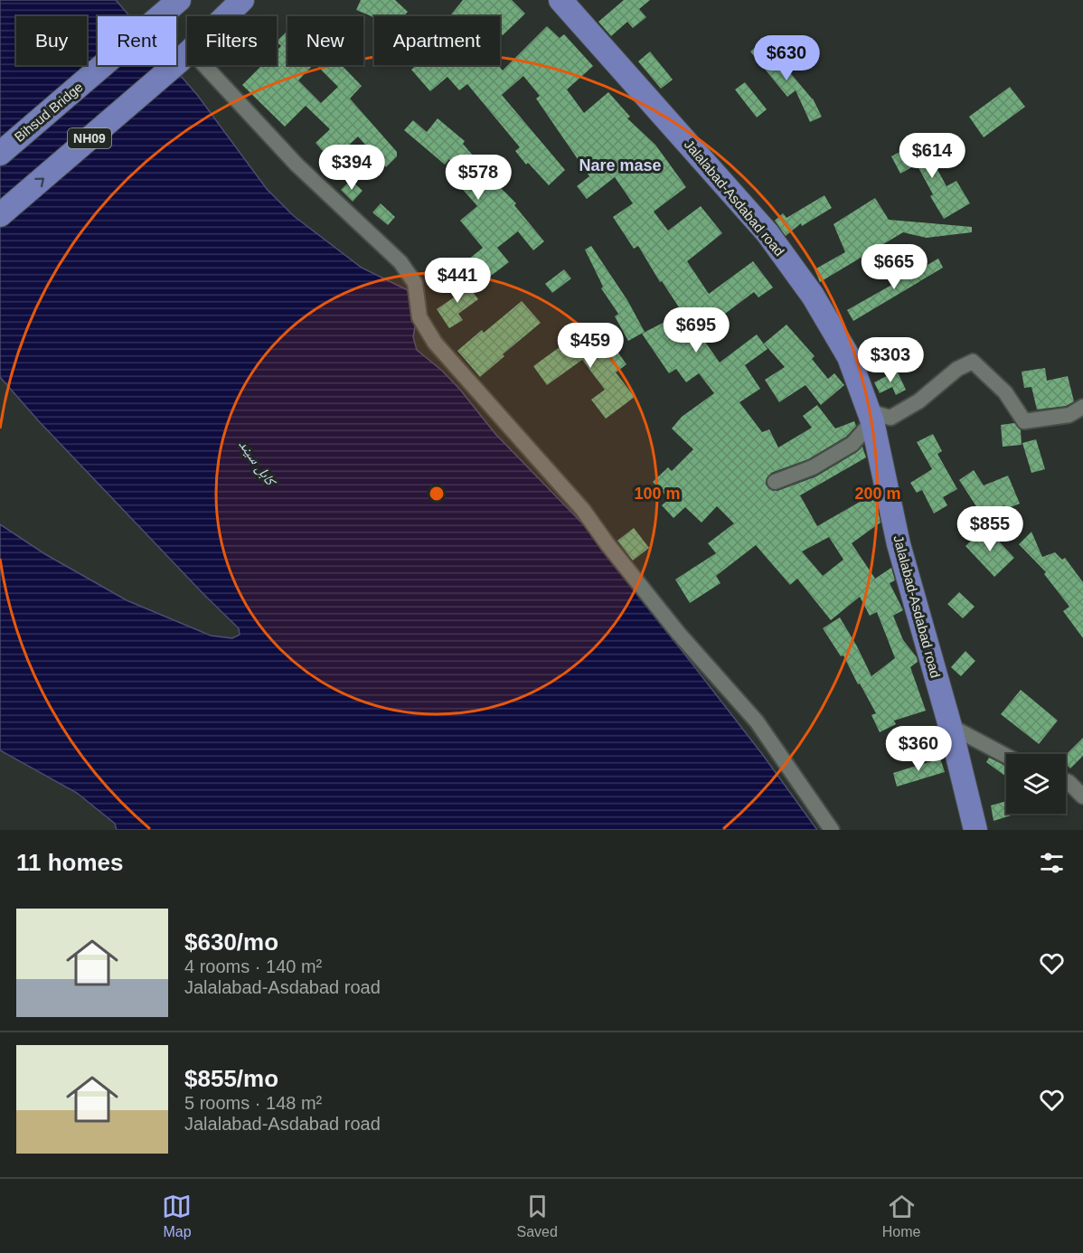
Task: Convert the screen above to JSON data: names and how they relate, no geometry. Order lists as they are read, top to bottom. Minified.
{"streets":{"main road":["Bihsud Bridge","NH09","Jalalabad-Asdabad road"]},"districts":["Nare mase"],"water":["کابل سيند"],"page":{"chip":["Buy","Rent","Filters","New","Apartment"],"price":["$630","$614","$394","$578","$665","$441","$695","$459","$303","$855","$360"],"heading":"11 homes","list":[{"name":"$630/mo","note":"4 rooms · 140 m² · Jalalabad-Asdabad road"},{"name":"$855/mo","note":"5 rooms · 148 m² · Jalalabad-Asdabad road"}],"tabs":["Map","Saved","Home"]},"rings":["100 m","200 m"]}
